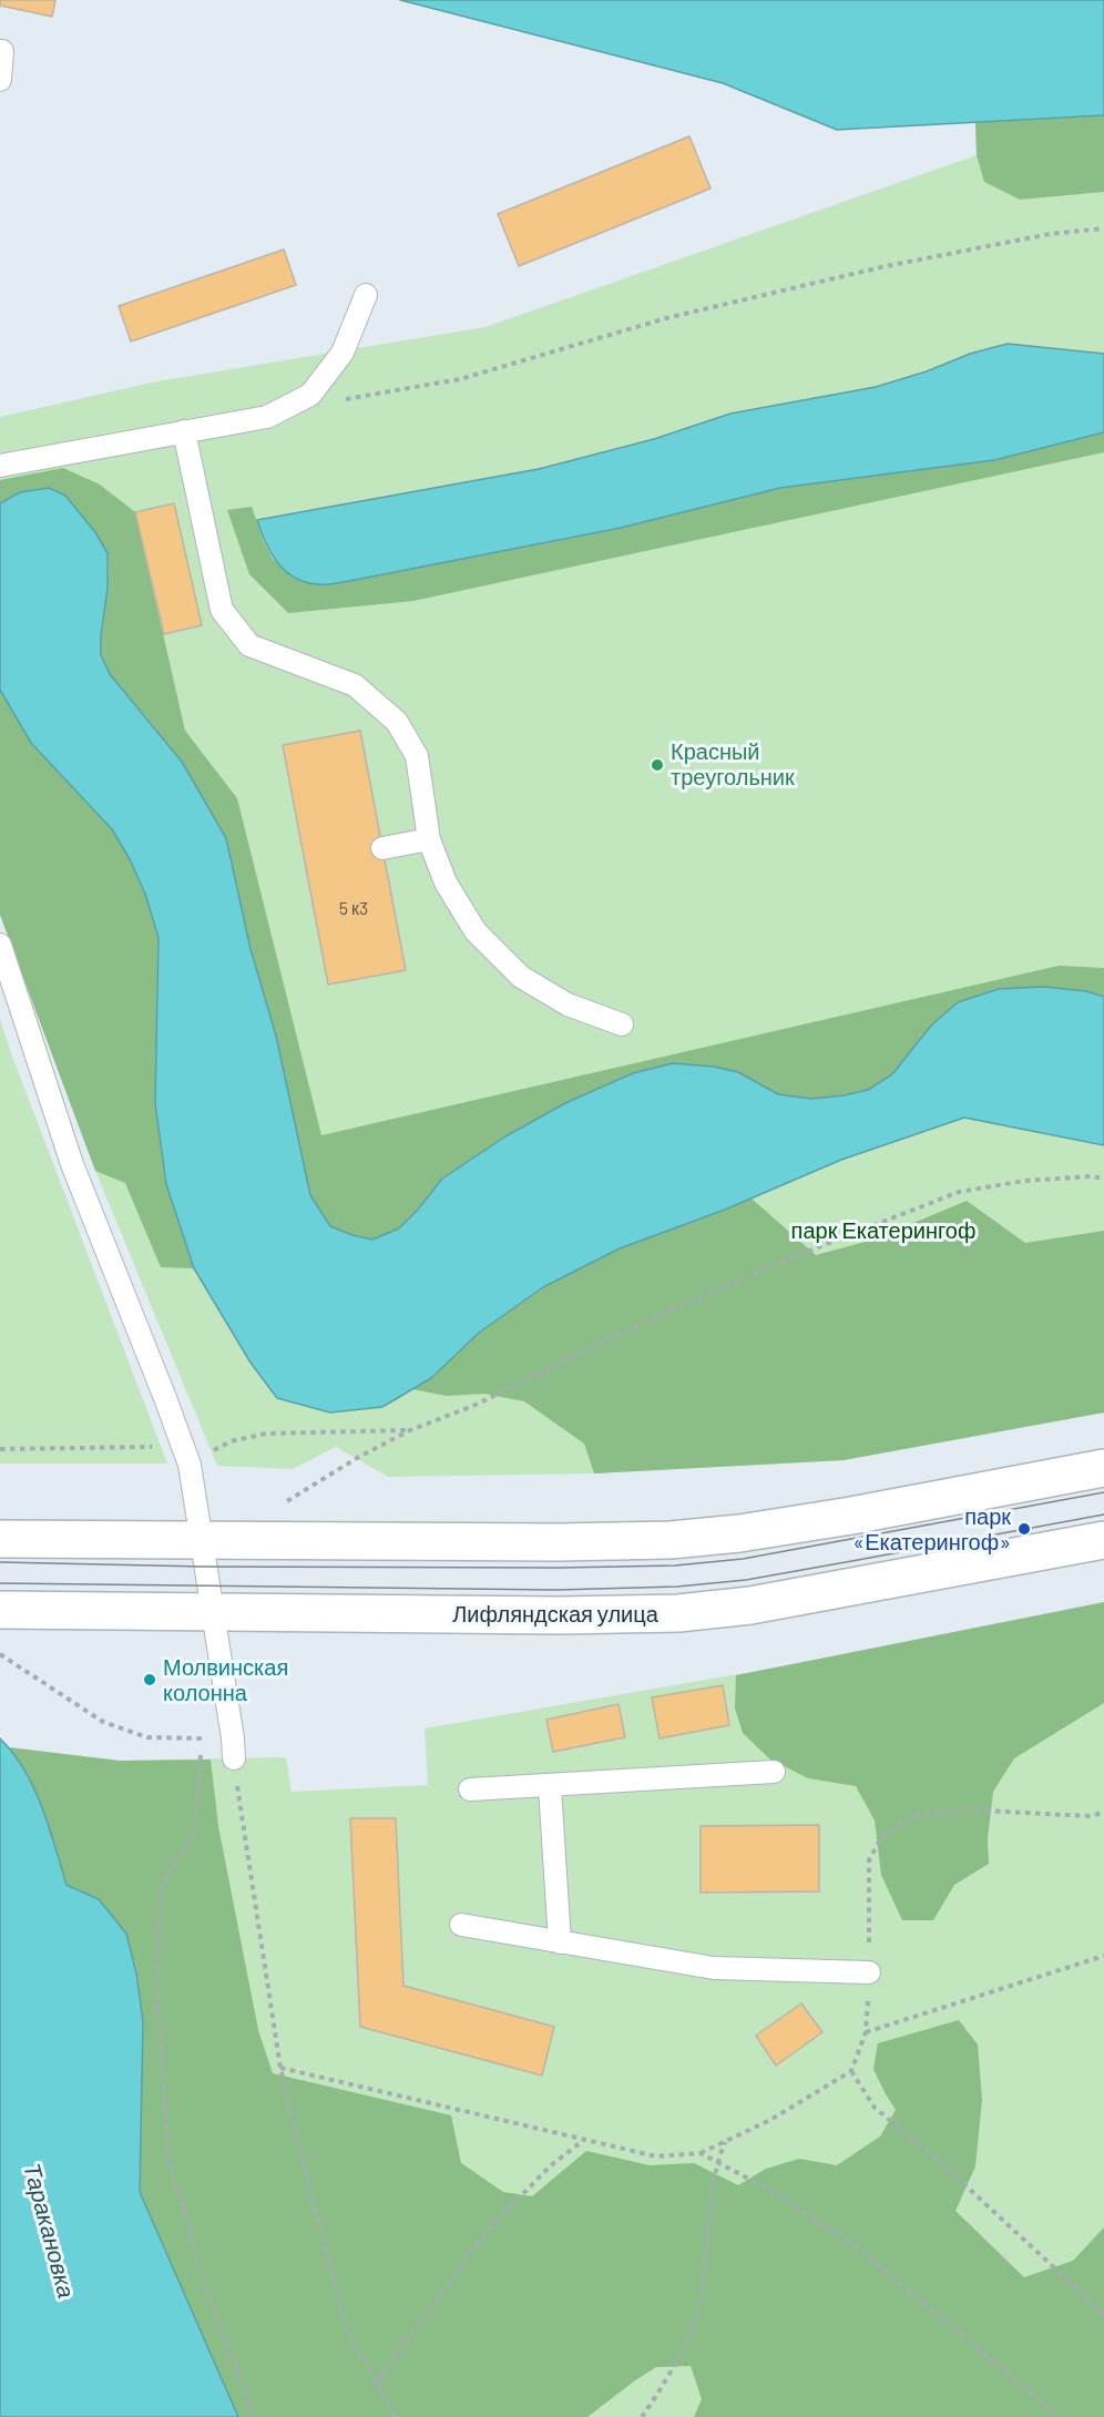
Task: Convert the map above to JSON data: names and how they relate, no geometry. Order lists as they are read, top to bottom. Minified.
{"streets":{"main road":["Лифляндская улица"]},"water":["Таракановка"],"parks":["парк Екатерингоф"],"places":["Красный треугольник","парк «Екатерингоф»","Молвинская колонна"],"house_numbers":["5 к3"]}
